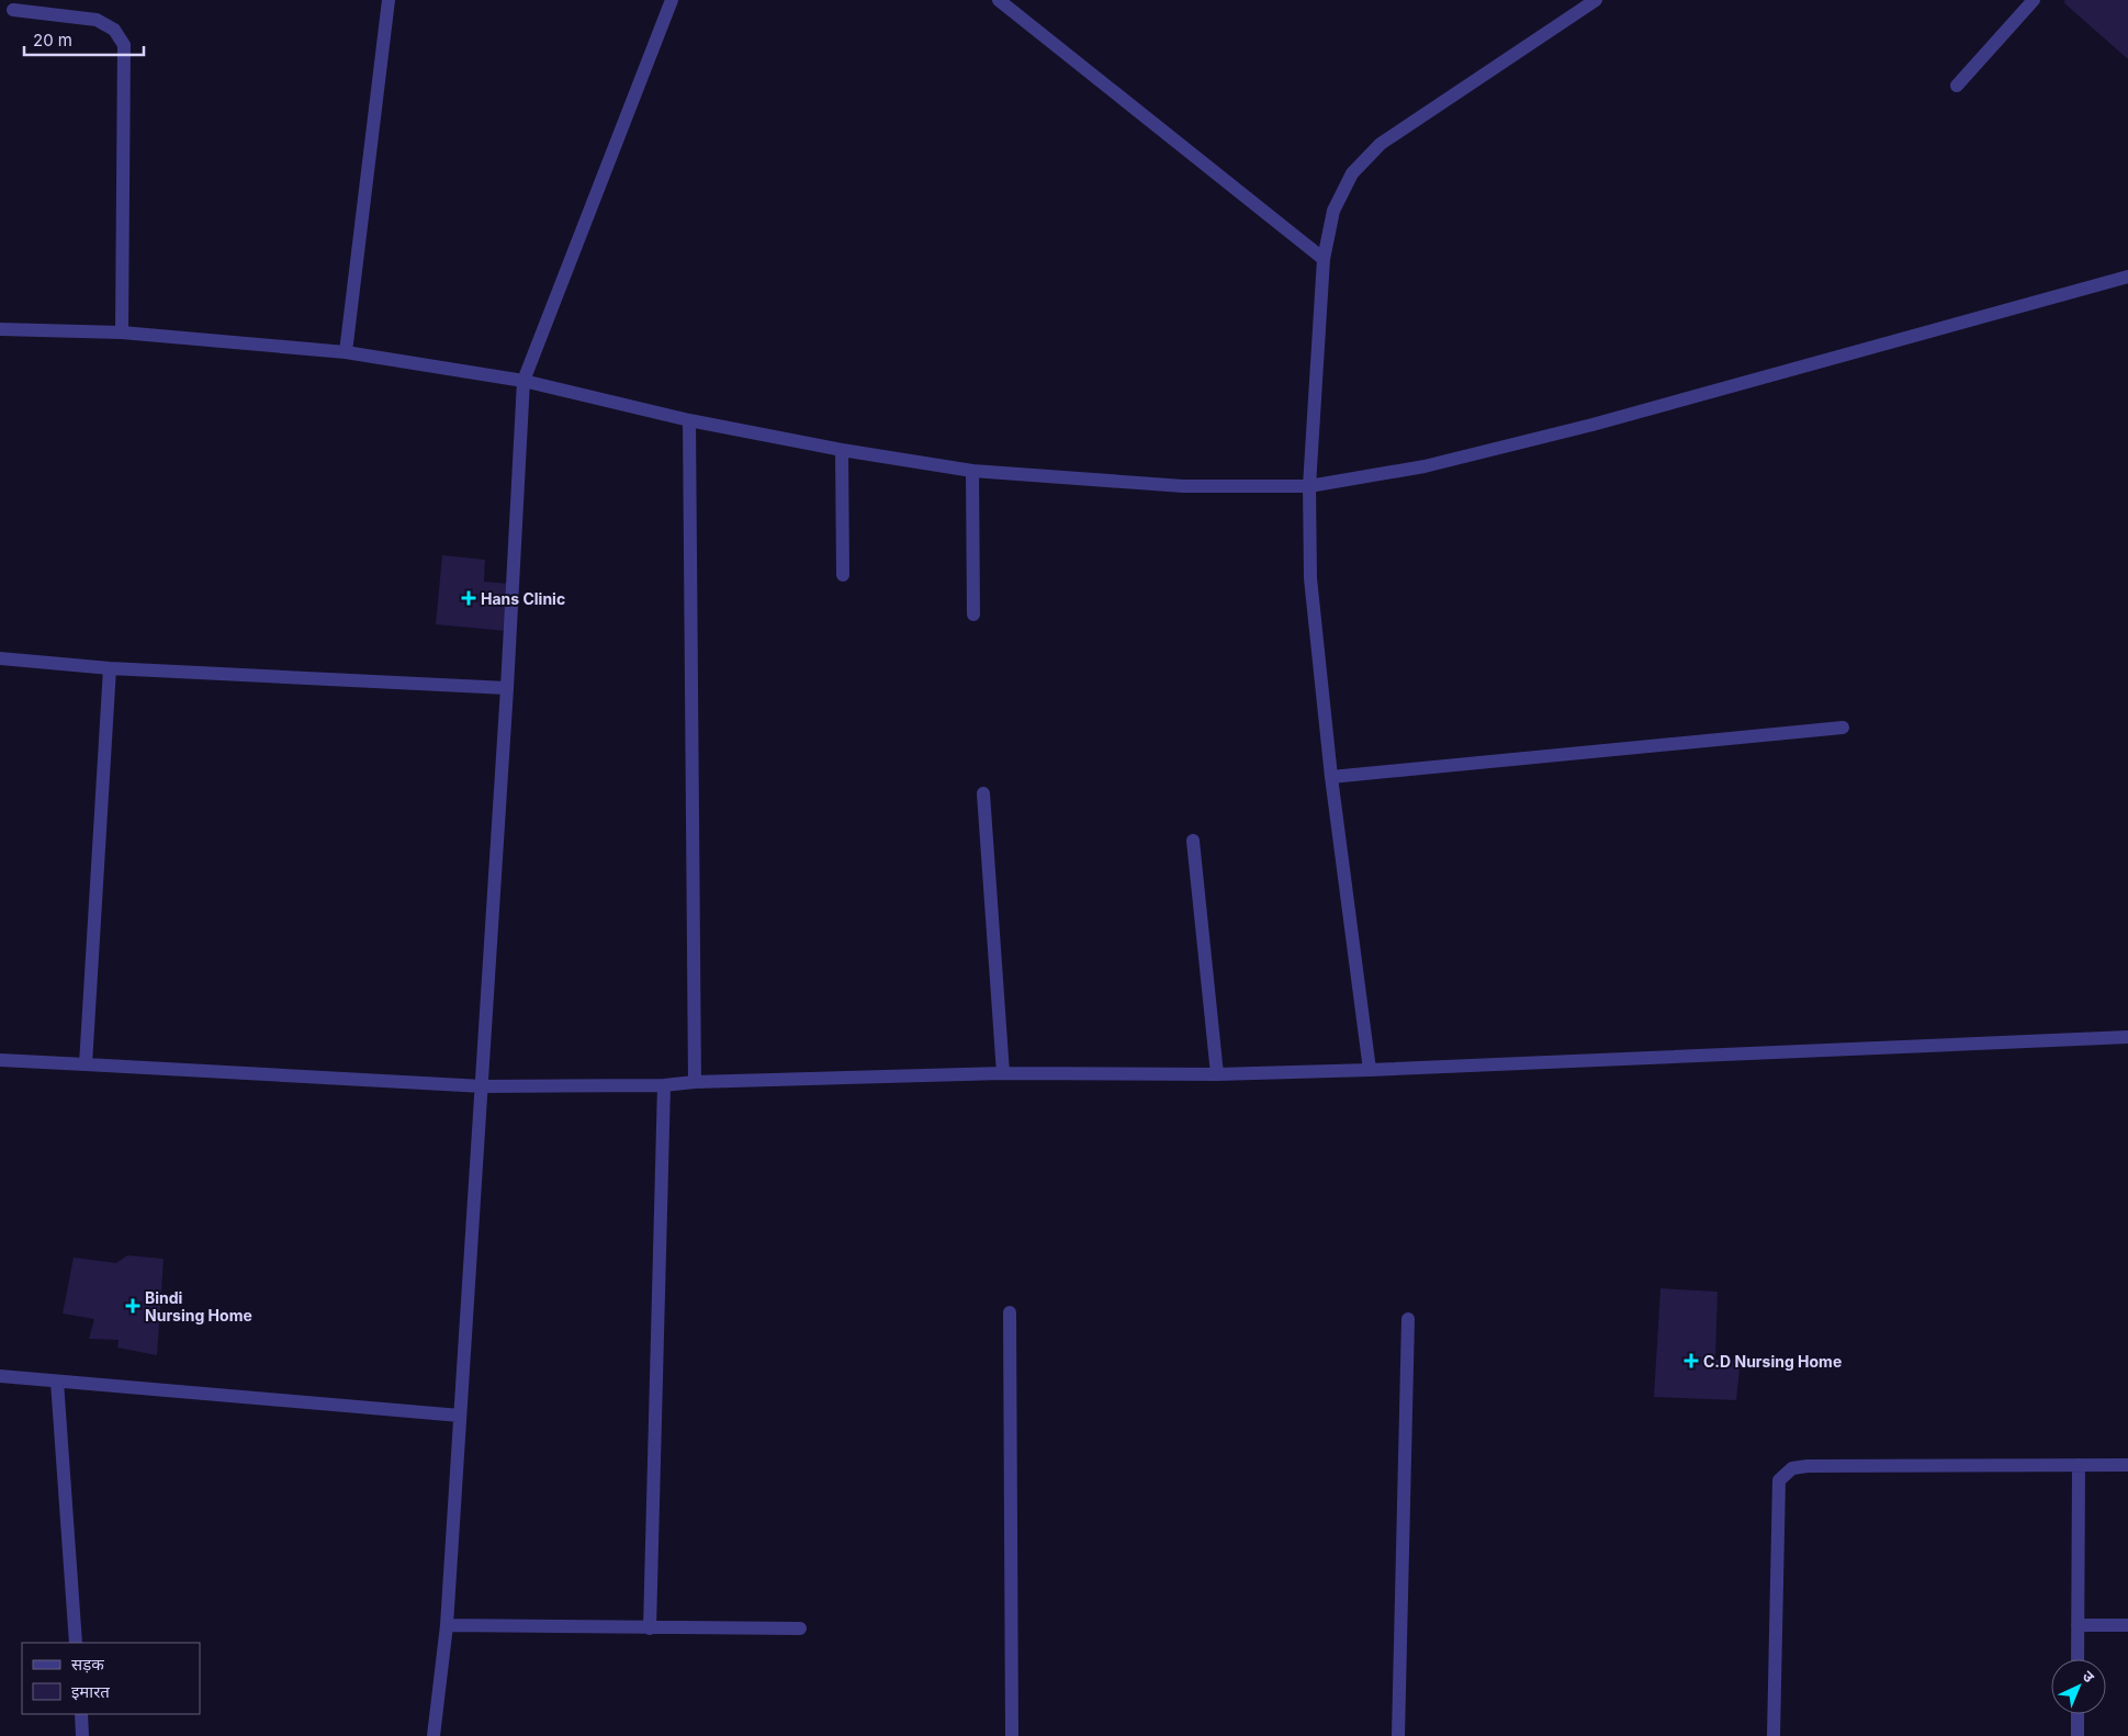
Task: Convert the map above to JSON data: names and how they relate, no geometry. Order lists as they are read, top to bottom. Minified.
{"places":{"health":["Hans Clinic","Bindi Nursing Home","C.D Nursing Home"]},"legend":["सड़क","इमारत"],"scale_bar":"20 m","north":"top right"}
